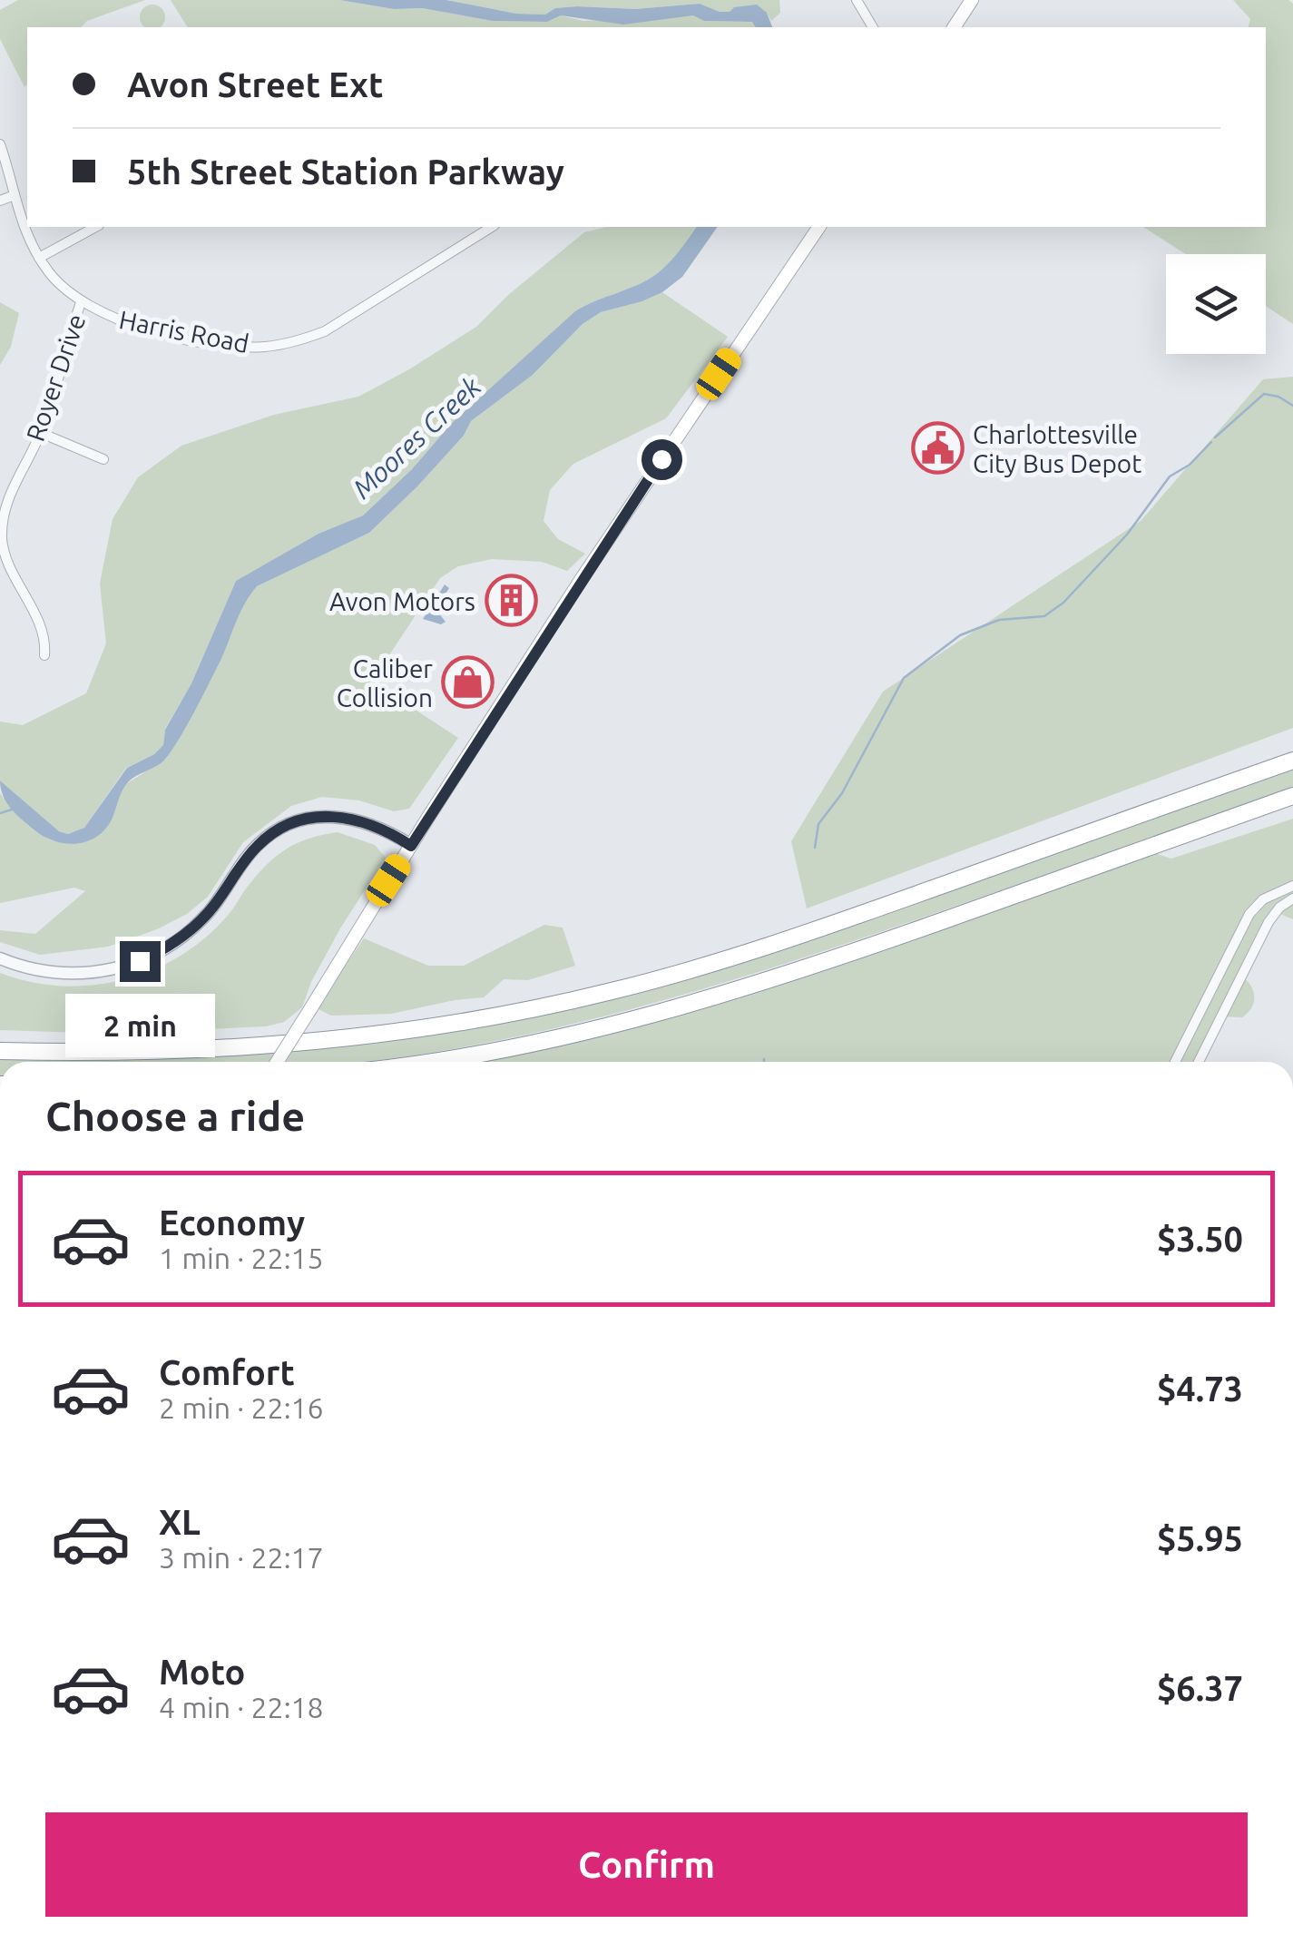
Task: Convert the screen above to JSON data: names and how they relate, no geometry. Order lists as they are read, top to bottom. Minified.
{"streets":{"street":["Harris Road","Royer Drive"]},"crossings":[["Harris Road","Royer Drive"]],"water":["Moores Creek"],"places":{"public building":["Charlottesville City Bus Depot"],"building":["Avon Motors"],"shop":["Caliber Collision"]},"page":{"banner":["Avon Street Ext","5th Street Station Parkway"],"bubble":"2 min","heading":"Choose a ride","list":[{"name":"Economy","note":"1 min · 22:15","value":"$3.50"},{"name":"Comfort","note":"2 min · 22:16","value":"$4.73"},{"name":"XL","note":"3 min · 22:17","value":"$5.95"},{"name":"Moto","note":"4 min · 22:18","value":"$6.37"}],"buttons":"Confirm"}}
